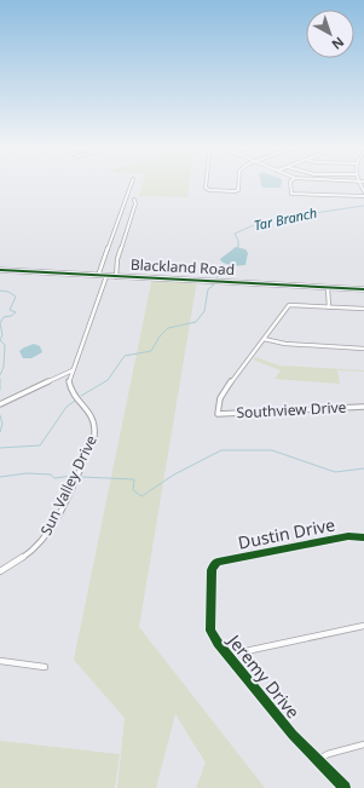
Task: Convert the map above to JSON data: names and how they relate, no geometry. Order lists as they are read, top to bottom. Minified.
{"streets":{"street":["Blackland Road","Southview Drive","Sun Valley Drive","Dustin Drive","Jeremy Drive"]},"crossings":[["Blackland Road","Sun Valley Drive"],["Dustin Drive","Jeremy Drive"]],"water":["Tar Branch"],"north":"bottom right"}
